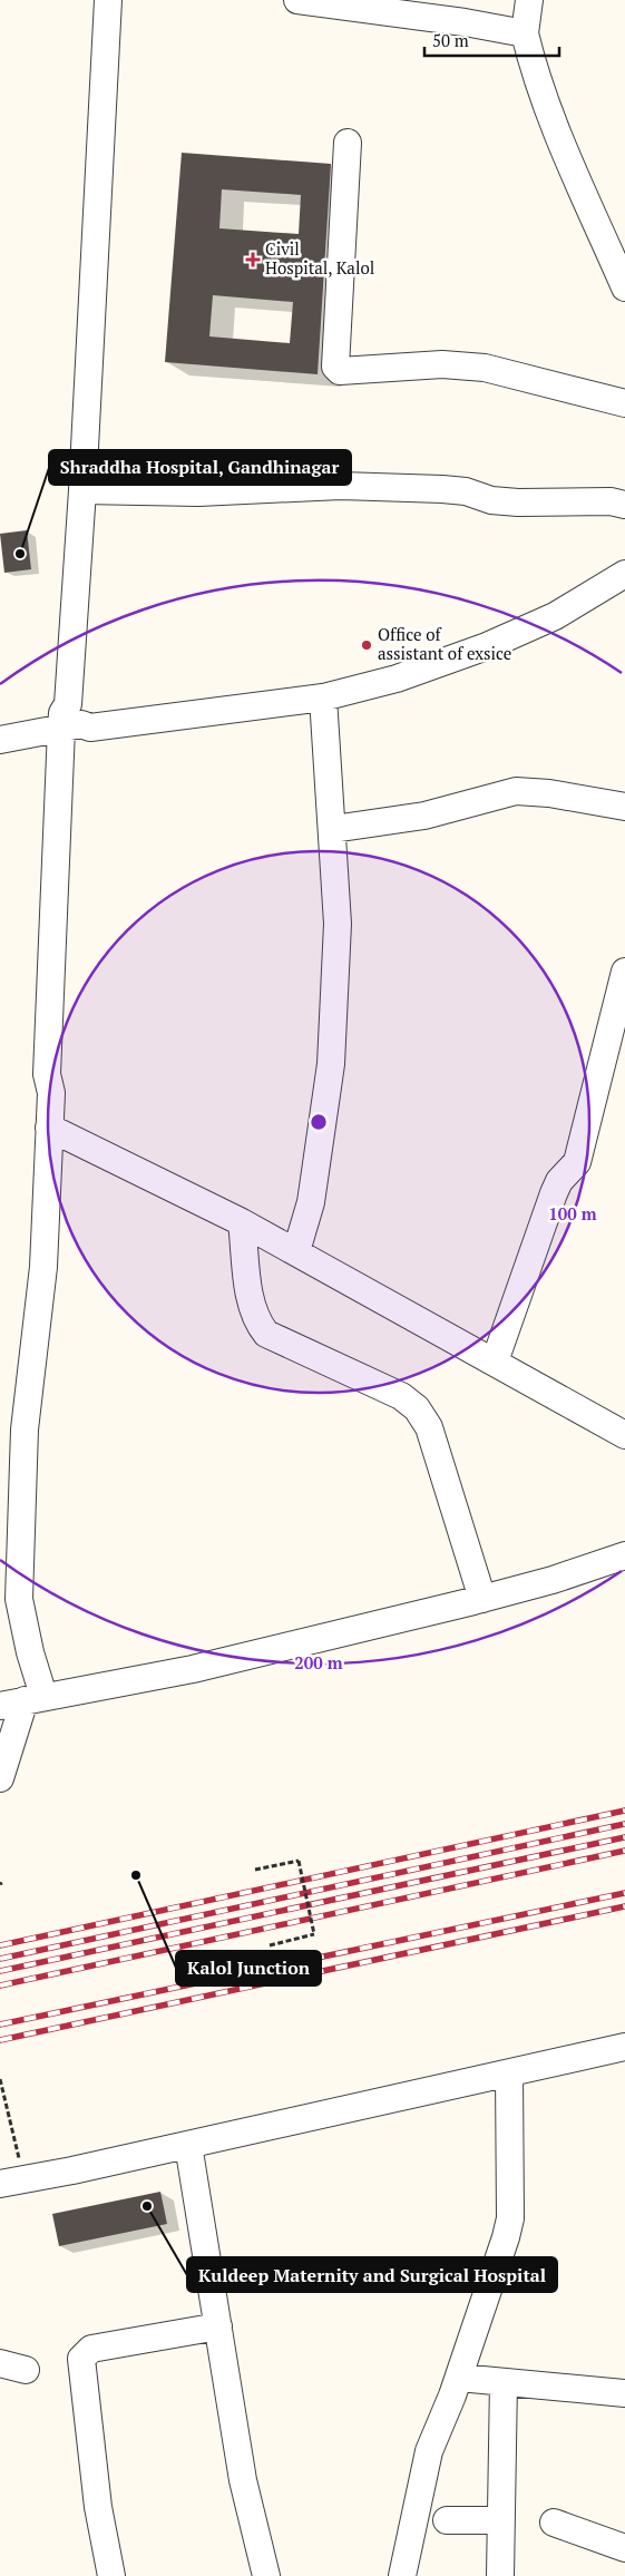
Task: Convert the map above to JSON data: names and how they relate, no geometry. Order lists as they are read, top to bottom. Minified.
{"places":{"health":["Civil Hospital, Kalol"],"other":["Shraddha Hospital, Gandhinagar","Office of assistant of exsice","Kalol Junction","Kuldeep Maternity and Surgical Hospital"]},"scale_bar":"50 m","rings":["100 m","200 m"]}
